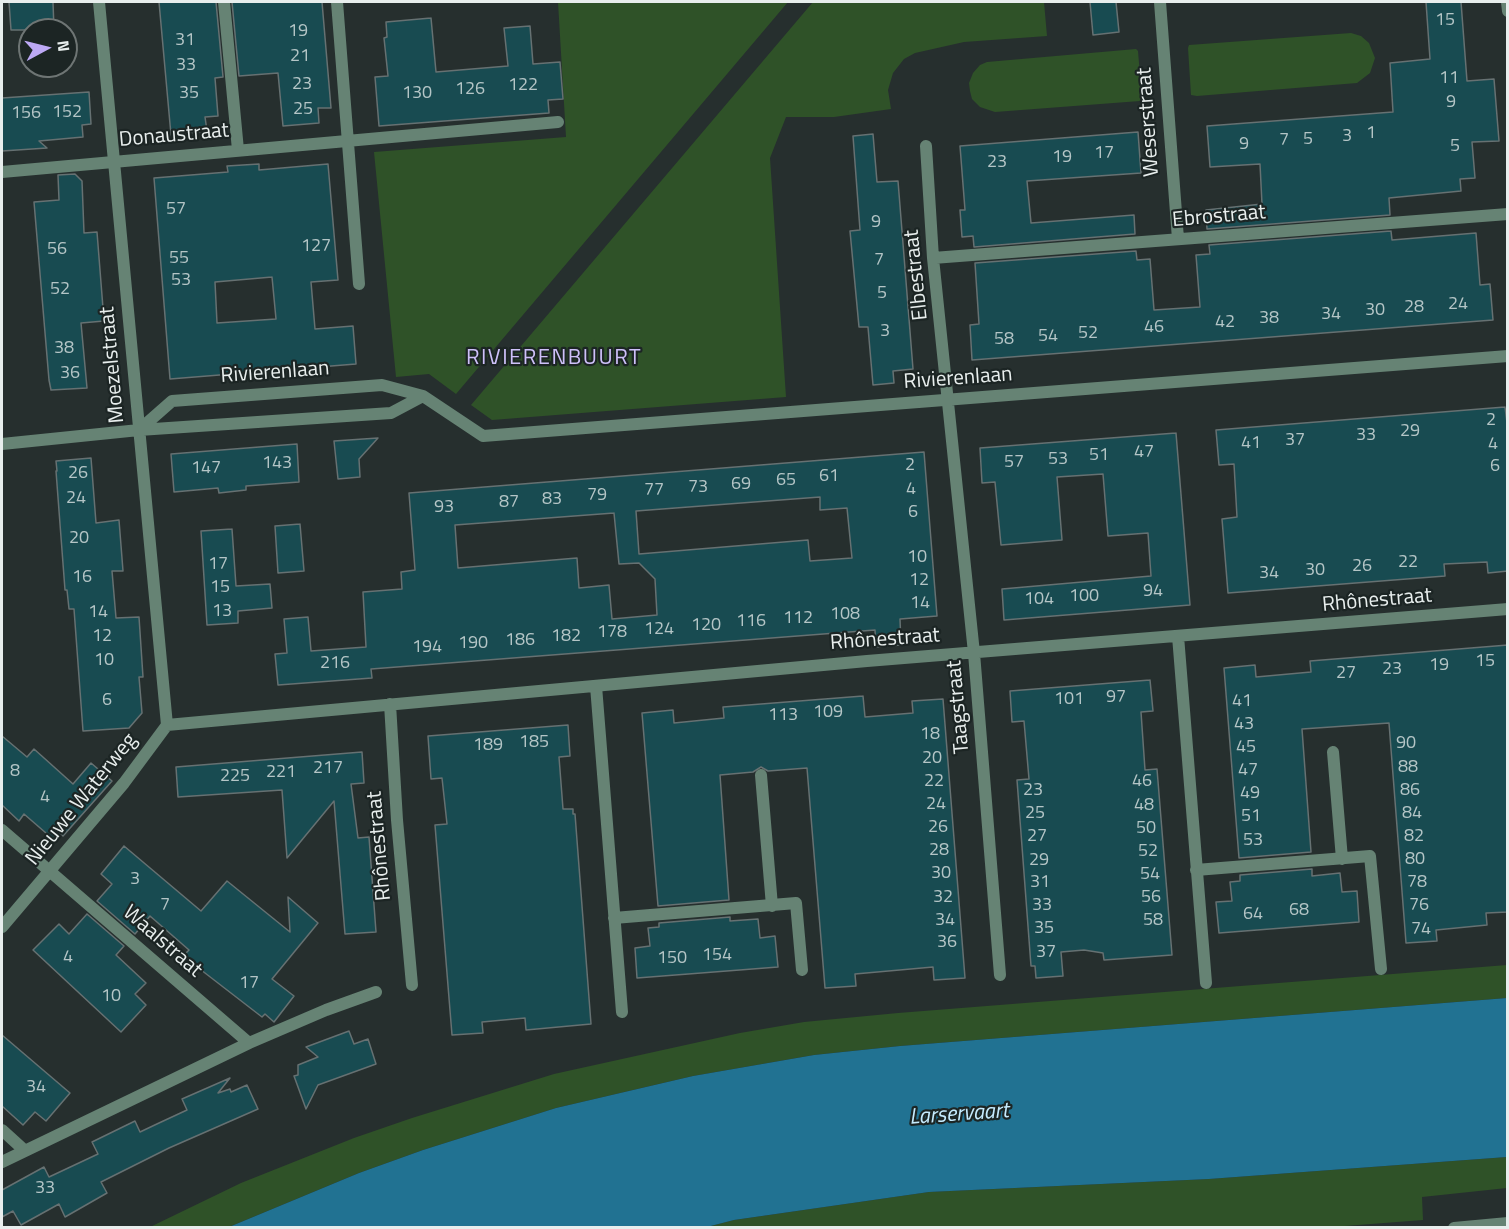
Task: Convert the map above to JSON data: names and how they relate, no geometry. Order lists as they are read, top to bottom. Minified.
{"streets":{"street":["Weserstraat","Donaustraat","Ebrostraat","Elbestraat","Moezelstraat","Rivierenlaan","Rhônestraat","Taagstraat","Nieuwe Waterweg","Waalstraat"]},"crossings":[["Weserstraat","Ebrostraat"],["Donaustraat","Moezelstraat"],["Ebrostraat","Elbestraat"],["Elbestraat","Rivierenlaan"],["Elbestraat","Taagstraat"],["Moezelstraat","Rivierenlaan"],["Moezelstraat","Rhônestraat"],["Moezelstraat","Nieuwe Waterweg"],["Rivierenlaan","Taagstraat"],["Rhônestraat","Taagstraat"],["Rhônestraat","Nieuwe Waterweg"],["Nieuwe Waterweg","Waalstraat"]],"districts":["RIVIERENBUURT"],"water":["Larservaart"],"house_numbers":["15","19","31","21","33","11","23","122","126","35","130","9","25","152","156","1","3","5","7","9","5","17","19","23","57","9","127","56","55","7","53","52","5","24","28","30","34","38","42","46","3","52","54","58","38","36","2","29","33","37","41","4","47","51","53","57","143","2","6","147","26","61","65","69","73","4","77","79","24","83","87","93","6","20","10","22","17","26","30","34","16","12","15","94","100","104","14","13","14","108","112","116","120","124","178","12","182","186","190","194","10","15","216","19","23","27","97","101","6","41","109","113","43","18","185","90","189","45","20","88","217","47","8","221","225","22","46","23","86","49","4","24","48","25","84","51","26","50","27","82","53","28","52","80","29","30","54","3","31","78","32","56","7","33","76","68","64","34","58","35","74","36","37","154","4","150","17","10","34","33"],"north":"right"}
